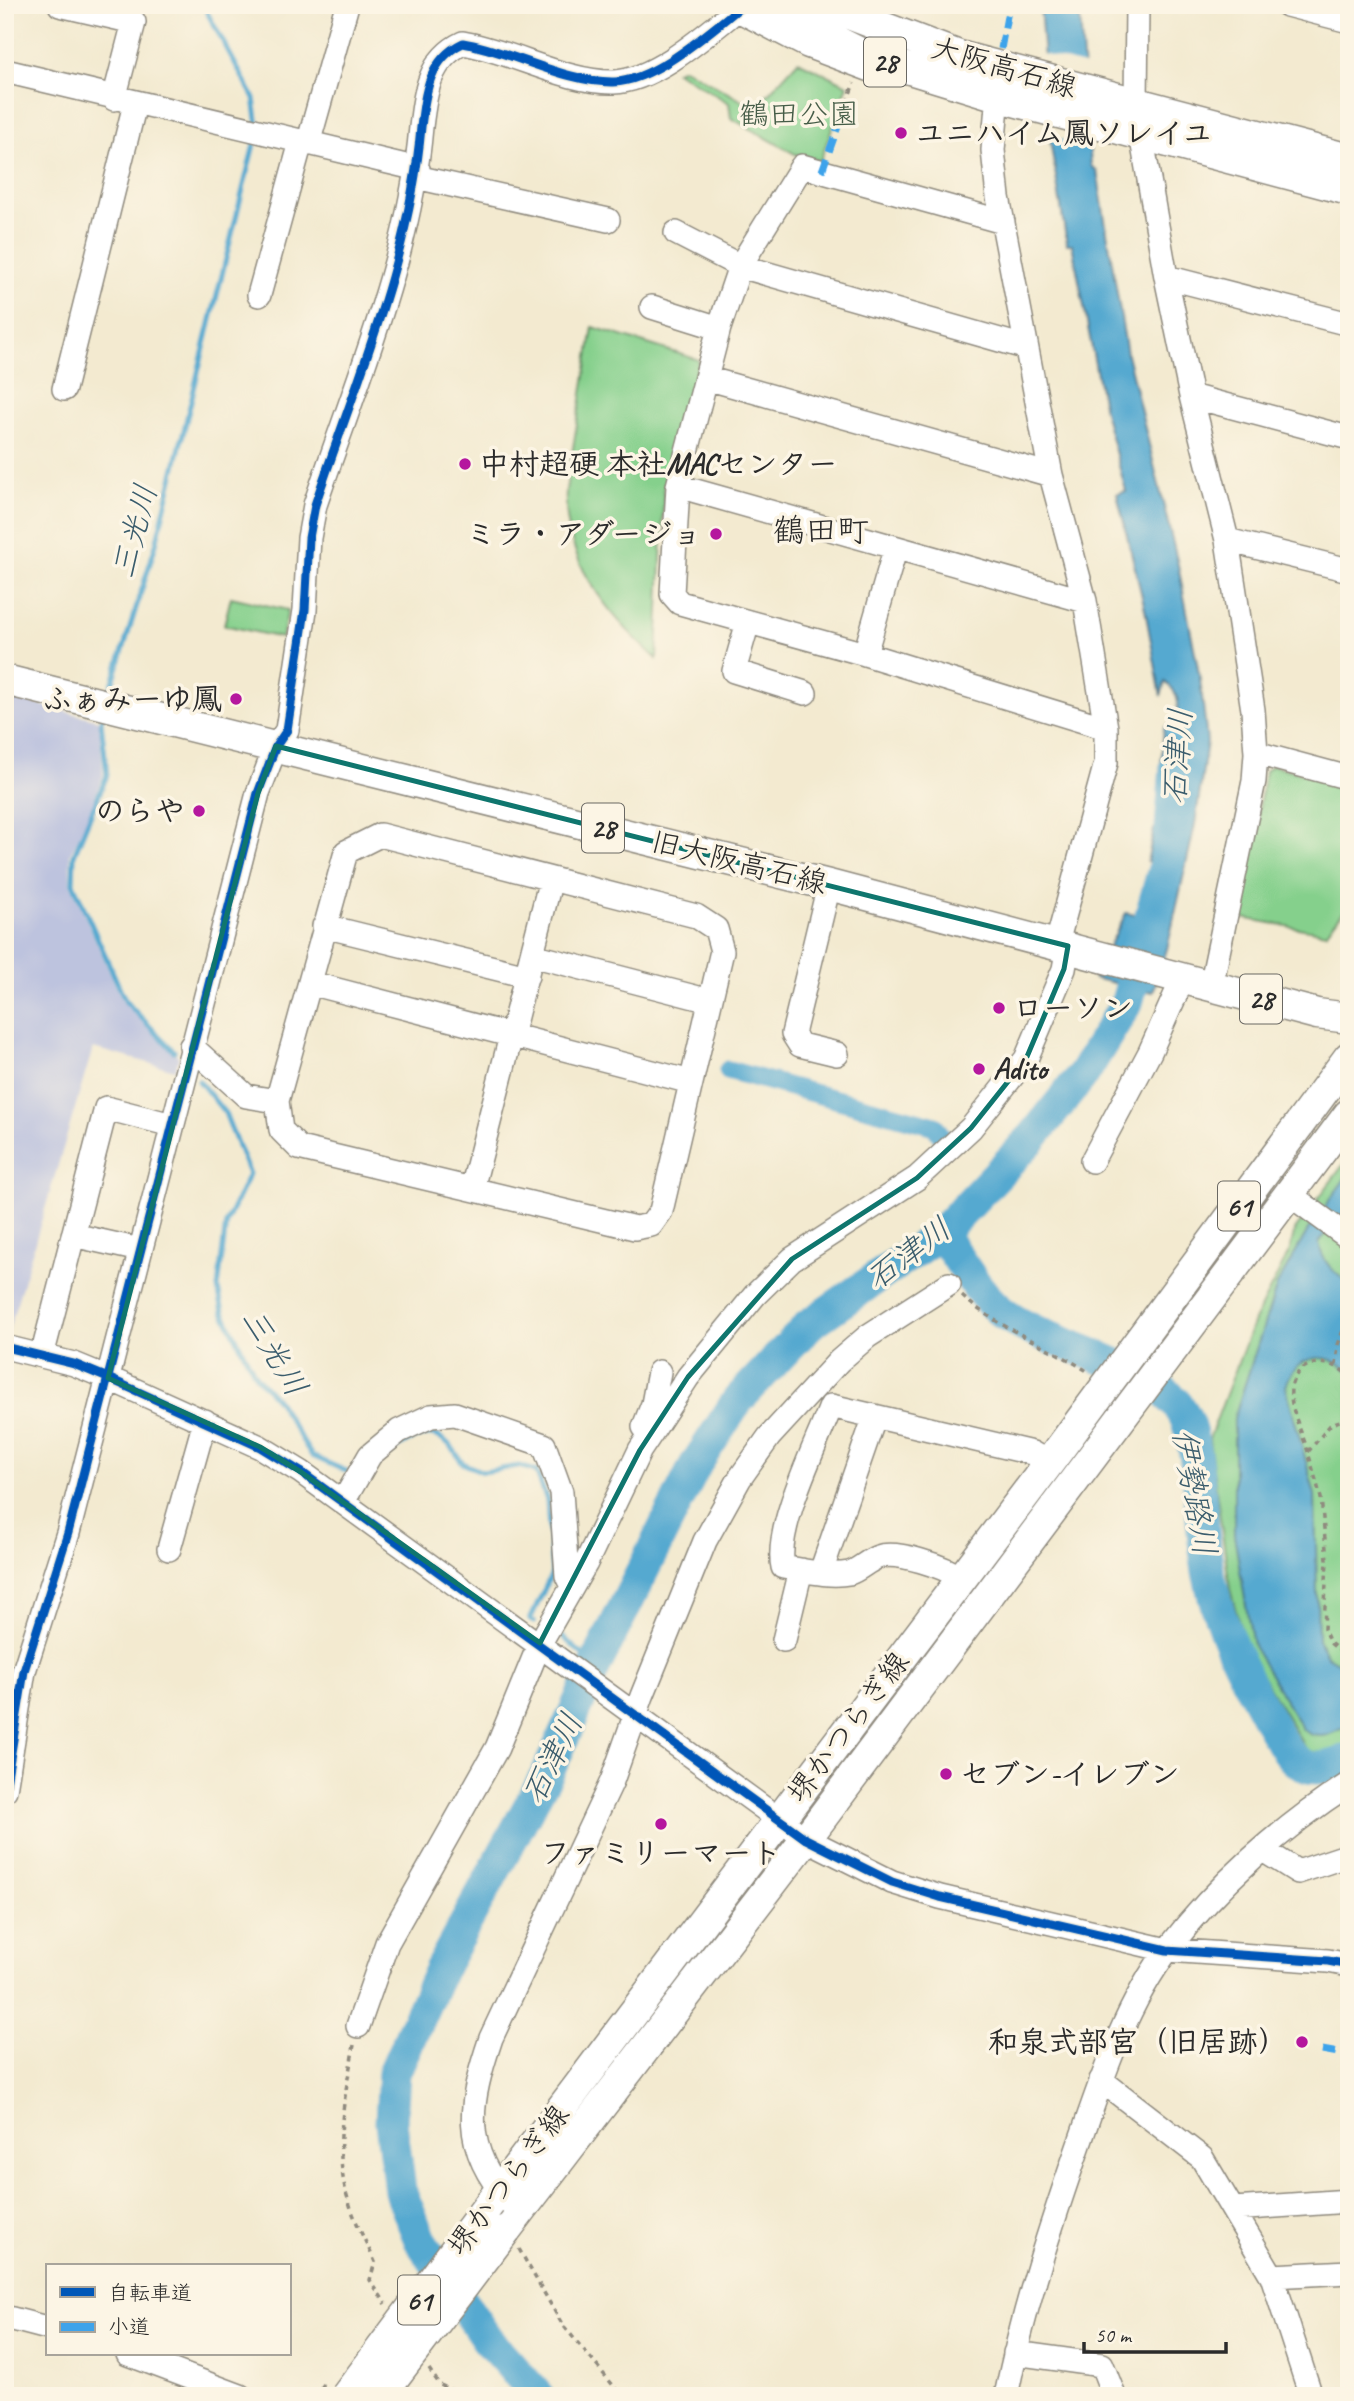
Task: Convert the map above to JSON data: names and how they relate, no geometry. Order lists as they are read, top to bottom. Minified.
{"streets":{"main road":["28","大阪高石線","旧大阪高石線","61","堺かつらぎ線"]},"districts":["鶴田町"],"water":["三光川","石津川","伊勢路川"],"parks":["鶴田公園"],"places":["ユニハイム鳳ソレイユ","中村超硬 本社MACセンター","ミラ・アダージョ","ふぁみーゆ鳳","のらや","ローソン","Adito","セブン-イレブン","ファミリーマート","和泉式部宮（旧居跡）"],"legend":["自転車道","小道"],"scale_bar":"50 m"}
